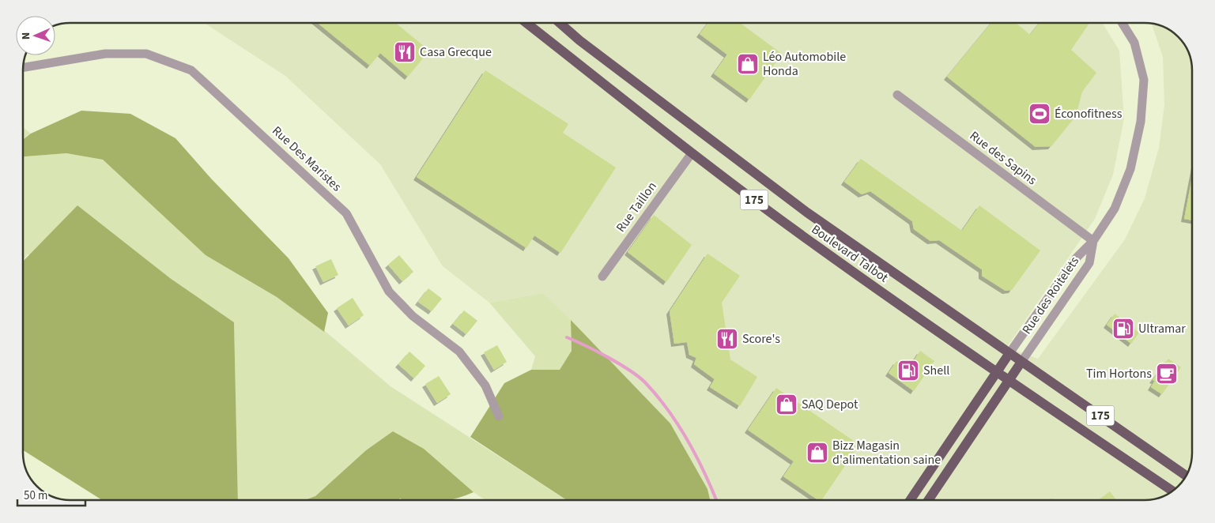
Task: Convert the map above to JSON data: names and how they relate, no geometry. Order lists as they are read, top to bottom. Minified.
{"streets":{"main road":["175","Boulevard Talbot"],"street":["Rue des Sapins","Rue Des Maristes","Rue Taillon","Rue des Roitelets"]},"crossings":[["Rue des Sapins","Rue des Roitelets"],["Rue Taillon","Boulevard Talbot"],["Boulevard Talbot","Rue des Roitelets"]],"places":{"restaurant":["Casa Grecque","Score's"],"shop":["Léo Automobile Honda","SAQ Depot","Bizz Magasin d'alimentation saine"],"sports":["Éconofitness"],"fuel station":["Ultramar","Shell"],"cafe":["Tim Hortons"]},"scale_bar":"50 m","north":"left"}
